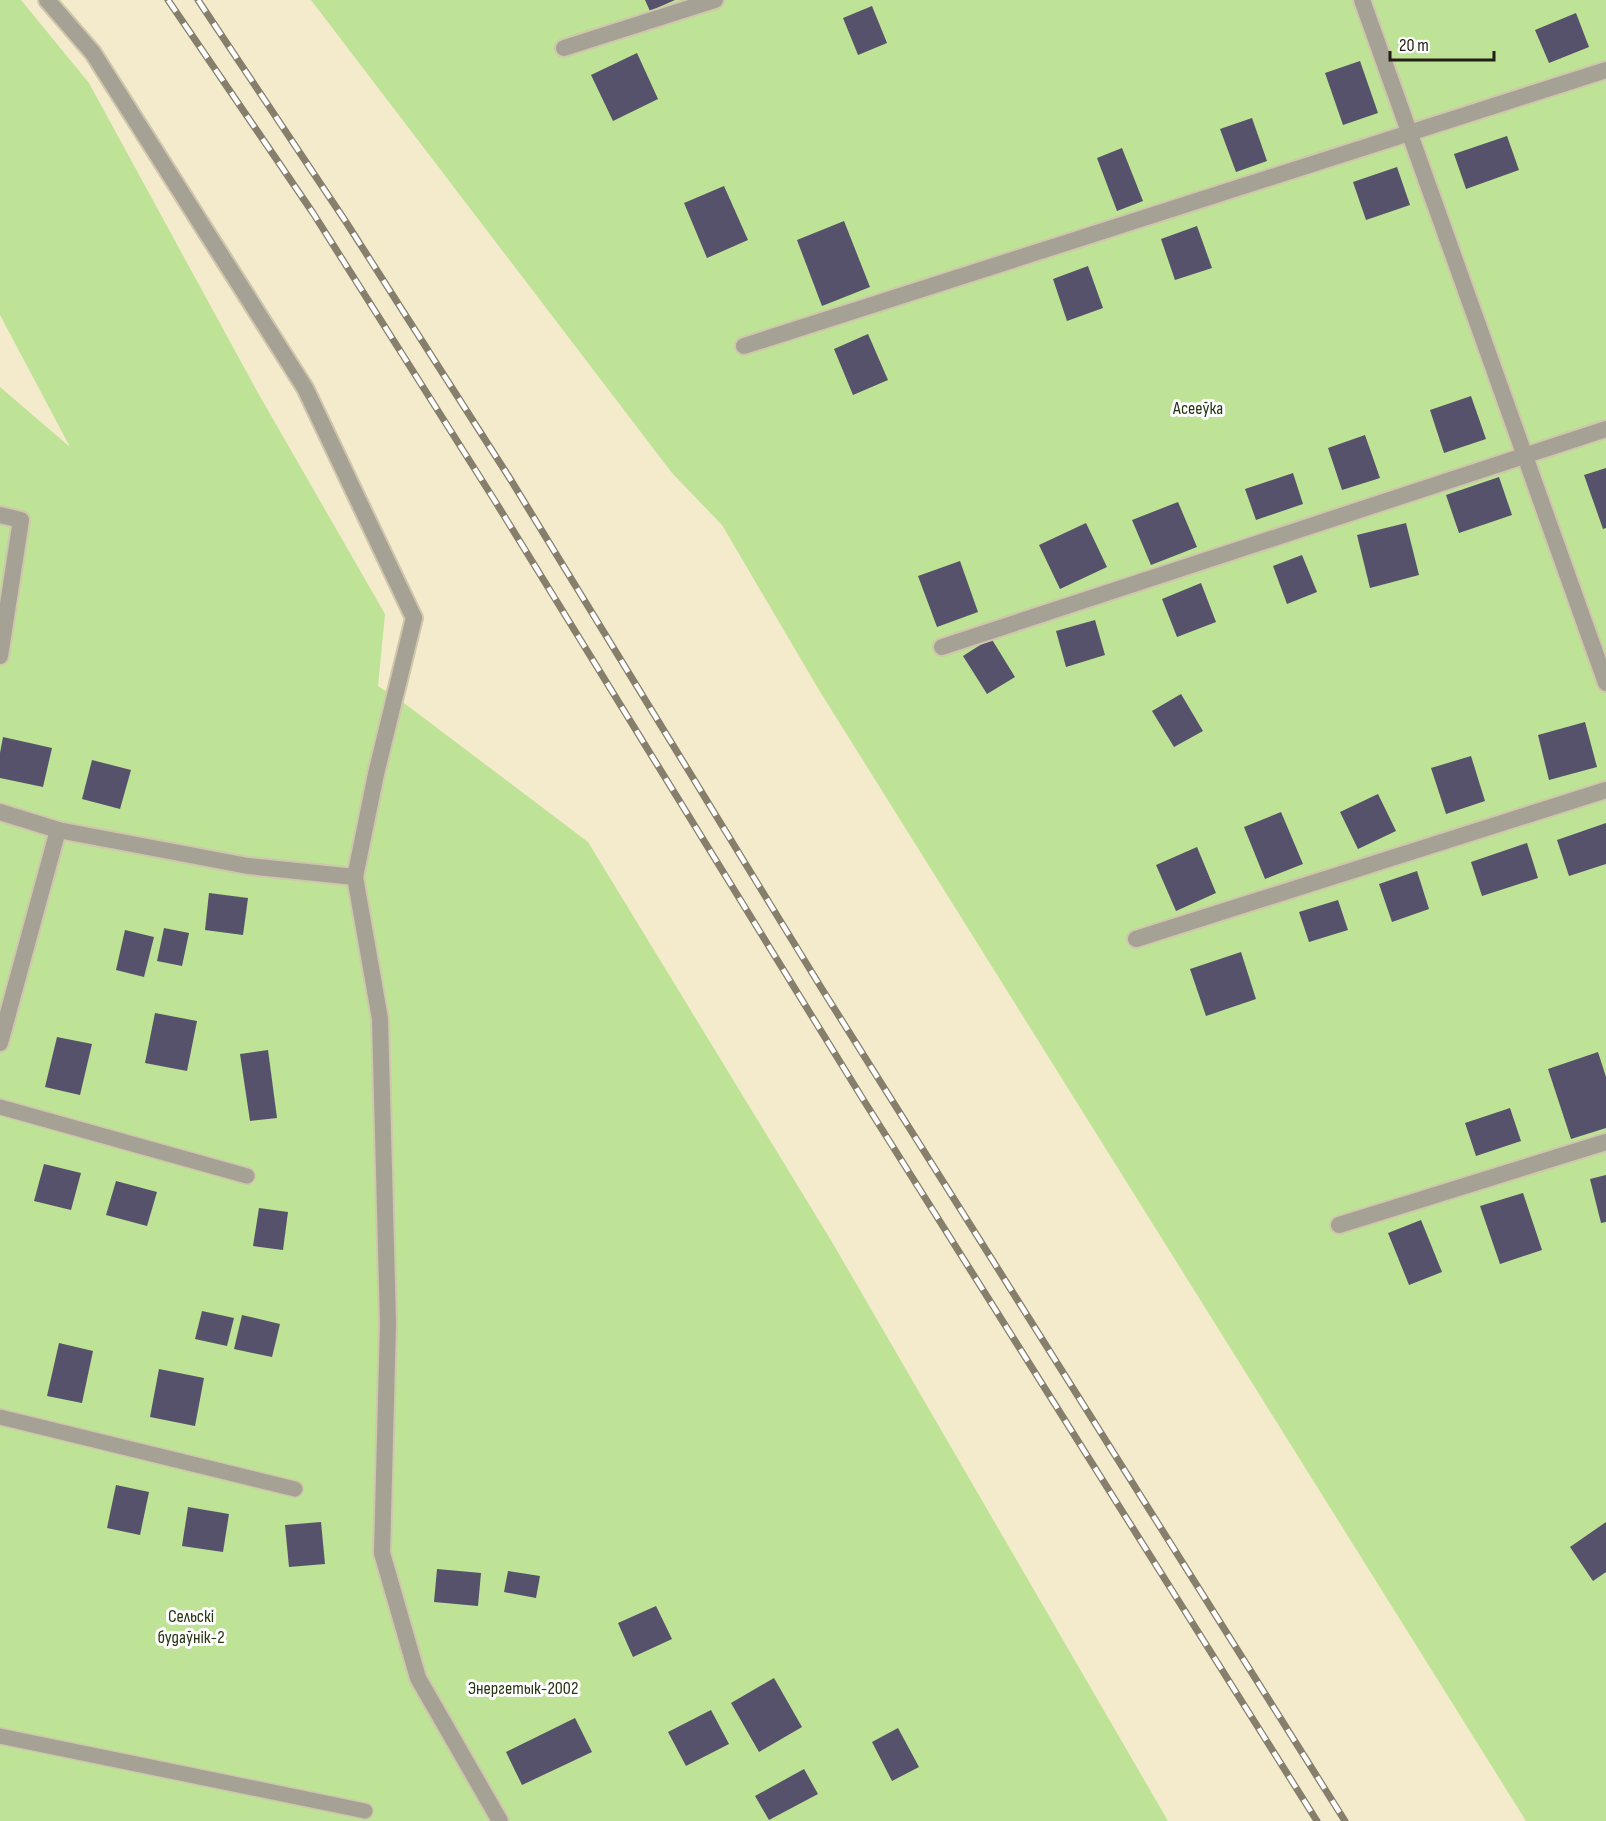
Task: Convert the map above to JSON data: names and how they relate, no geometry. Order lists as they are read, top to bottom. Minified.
{"parks":["Асееўка","Сельскі будаўнік-2","Энергетык-2002"],"scale_bar":"20 m"}
